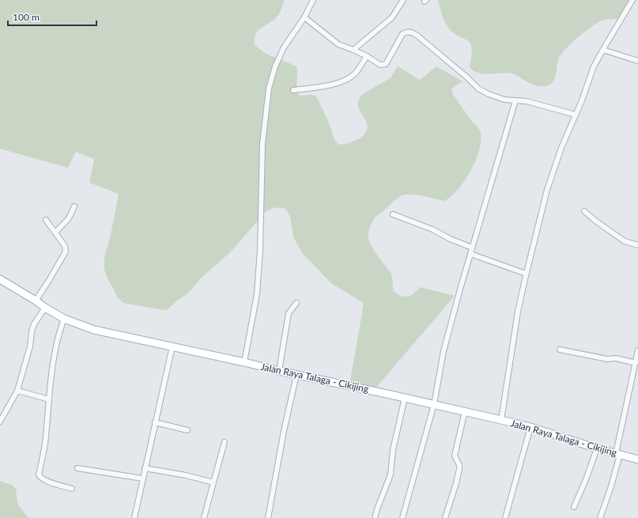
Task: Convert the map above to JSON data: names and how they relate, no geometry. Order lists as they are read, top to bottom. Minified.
{"streets":{"main road":["Jalan Raya Talaga - Cikijing"]},"scale_bar":"100 m"}
